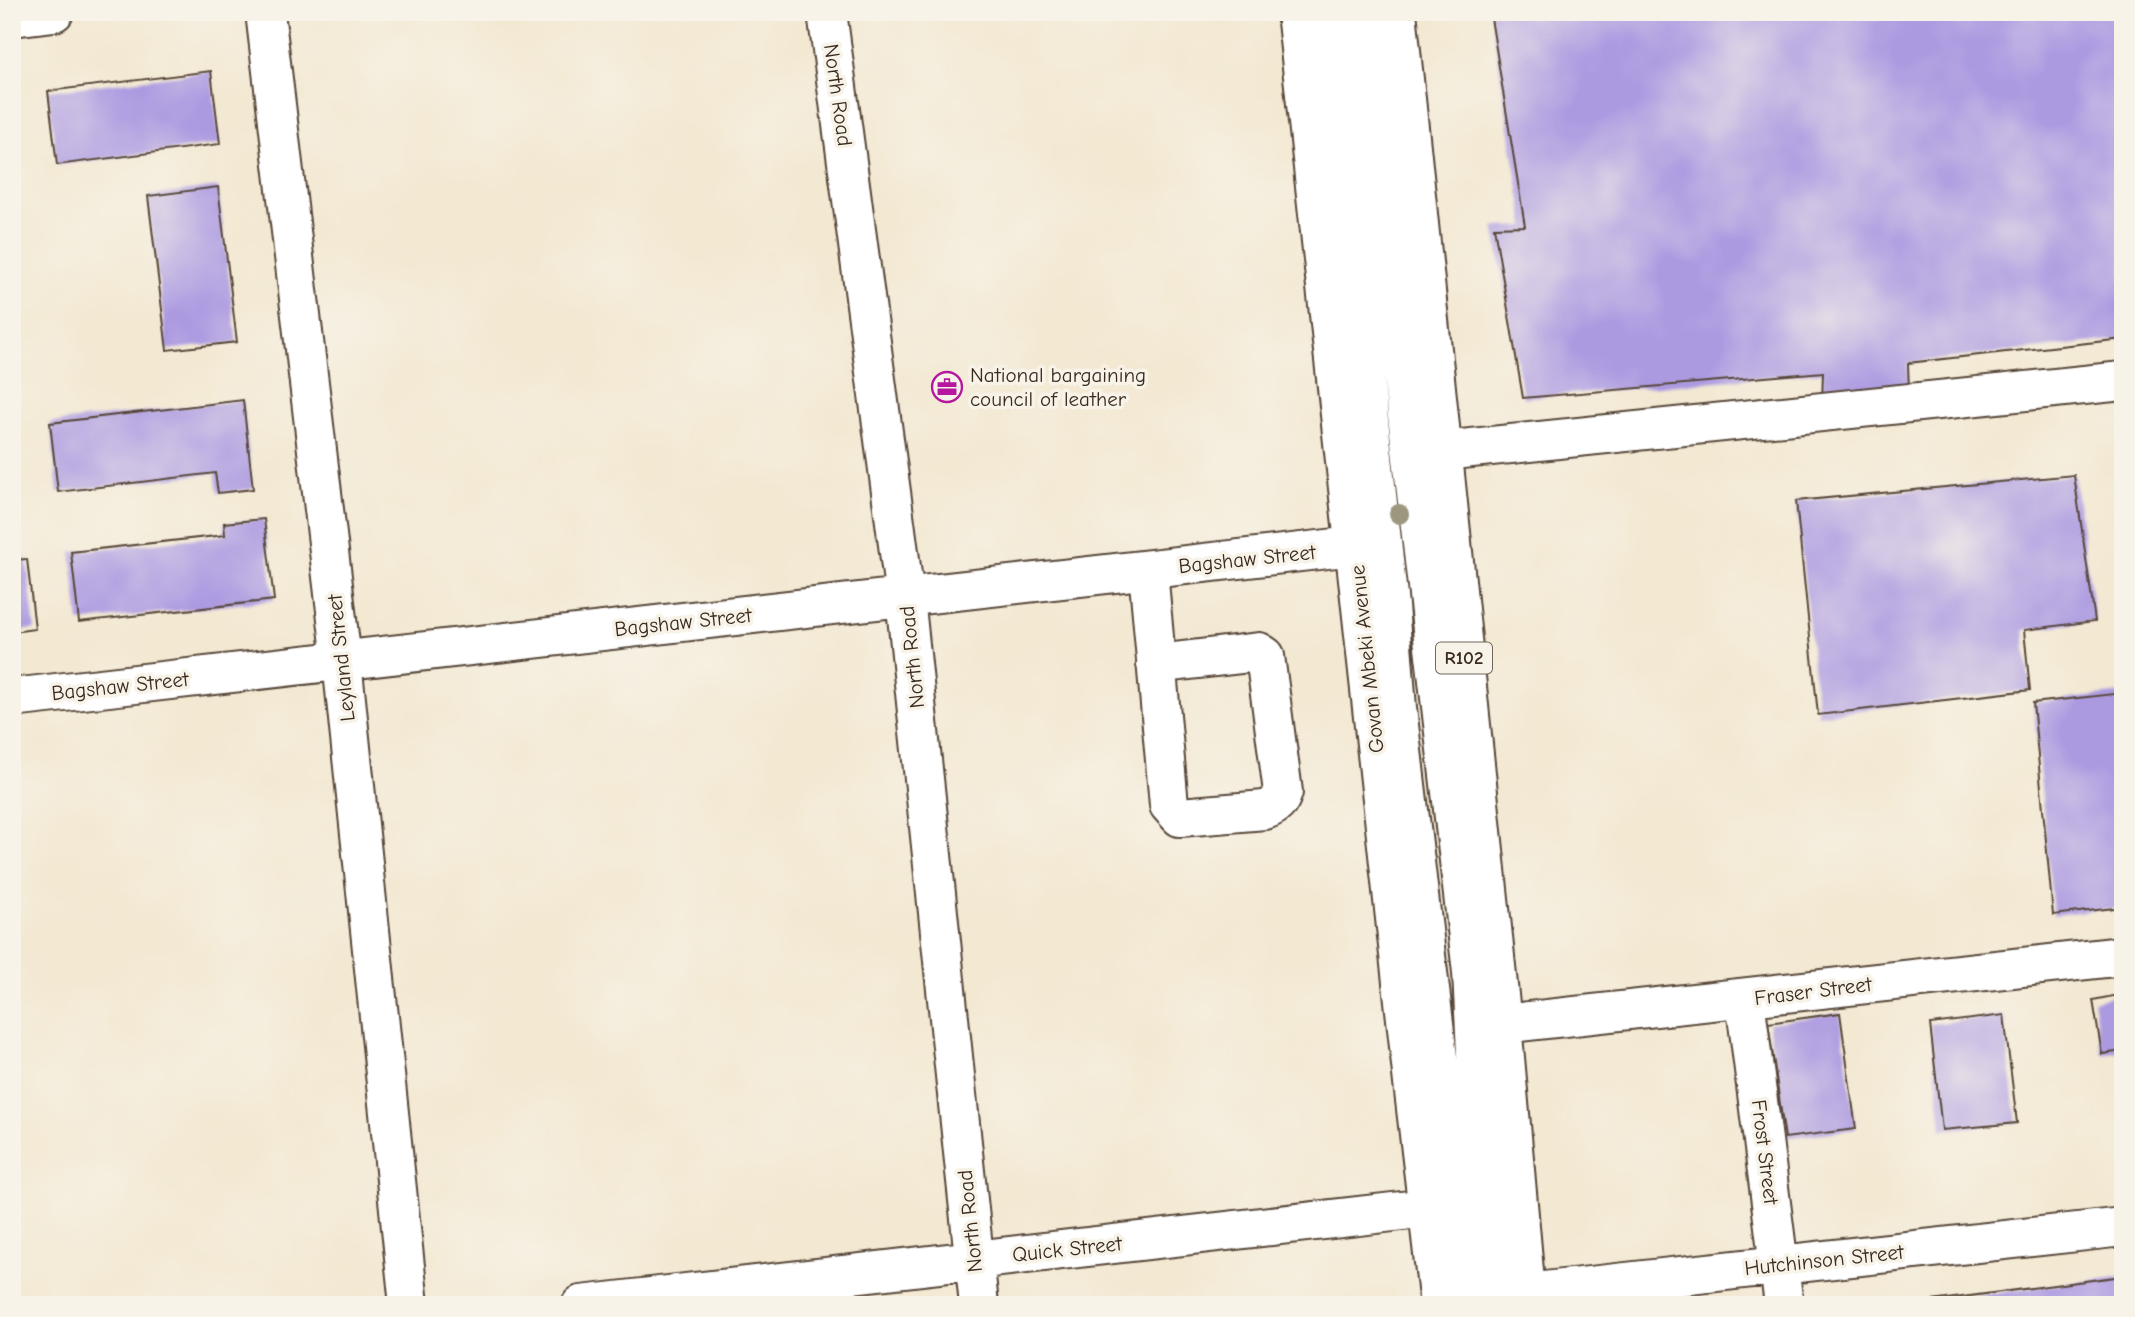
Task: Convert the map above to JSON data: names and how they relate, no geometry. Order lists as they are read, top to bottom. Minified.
{"streets":{"street":["North Road","Bagshaw Street","Leyland Street","R102","Govan Mbeki Avenue","Fraser Street","Frost Street","Quick Street","Hutchinson Street"]},"crossings":[["North Road","Bagshaw Street"],["North Road","Quick Street"],["Bagshaw Street","Leyland Street"],["Bagshaw Street","Govan Mbeki Avenue"],["R102","Fraser Street"],["R102","Hutchinson Street"],["Govan Mbeki Avenue","Quick Street"],["Fraser Street","Frost Street"],["Frost Street","Hutchinson Street"]],"places":{"office":["National bargaining council of leather"]}}
